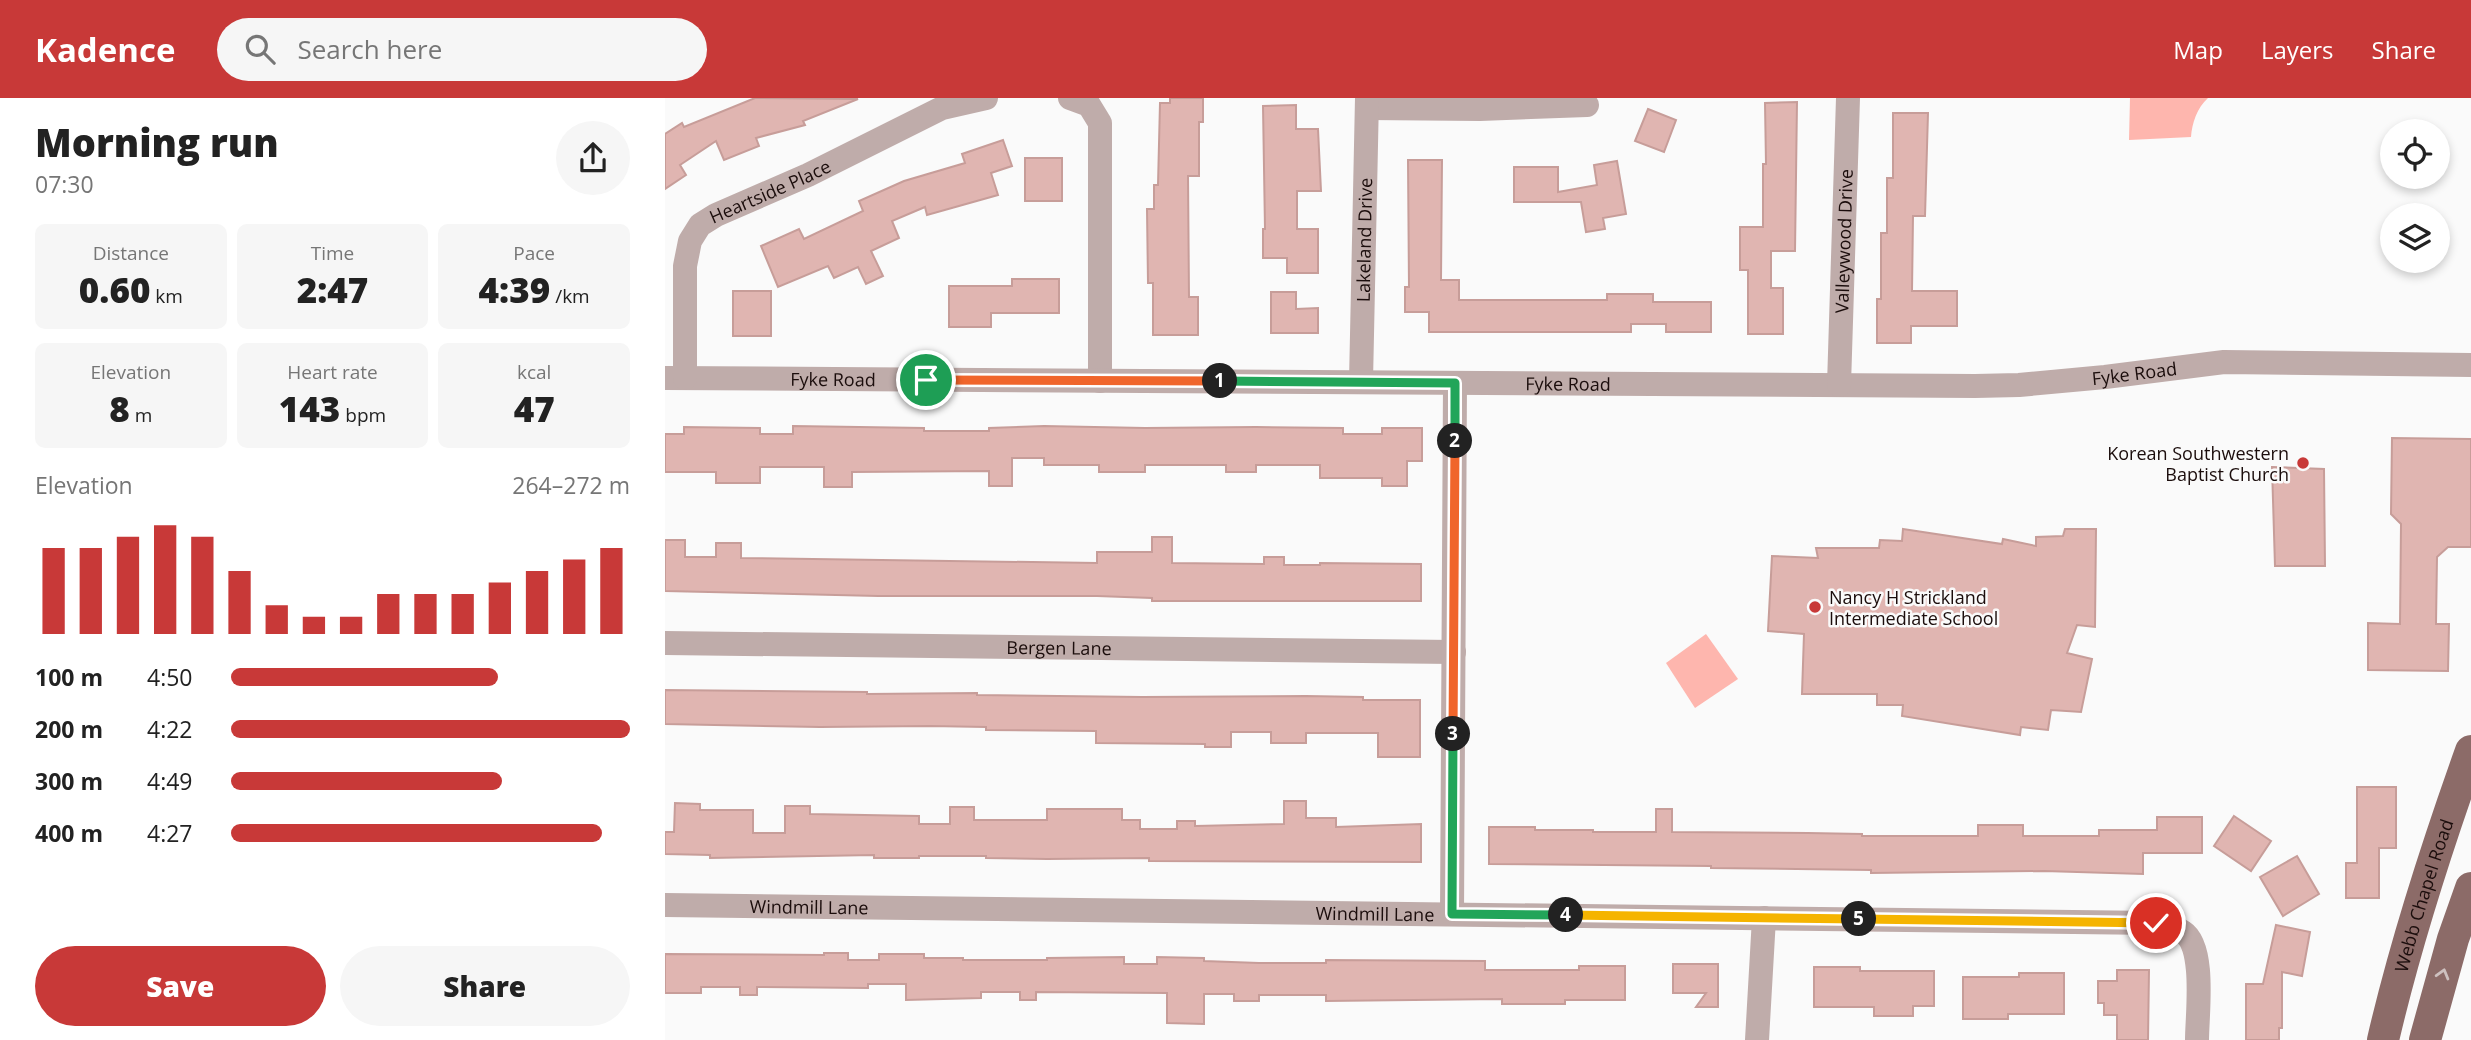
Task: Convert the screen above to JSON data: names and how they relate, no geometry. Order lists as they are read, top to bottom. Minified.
{"streets":{"main road":["Webb Chapel Road"],"street":["Heartside Place","Lakeland Drive","Valleywood Drive","Fyke Road","Bergen Lane","Windmill Lane"]},"crossings":[["Heartside Place","Fyke Road"],["Lakeland Drive","Fyke Road"],["Valleywood Drive","Fyke Road"]],"places":["Korean Southwestern Baptist Church","Nancy H Strickland Intermediate School"],"page":{"header":"Kadence","search":"Search here","nav":["Map","Layers","Share"],"heading":["Morning run","07:30"],"stats":[["Distance","0.60 km"],["Time","2:47"],["Pace","4:39 /km"],["Elevation","8 m"],["Heart rate","143 bpm"],["kcal","47"]],"pins":["1","2","3","4","5"],"chart":["Elevation","264–272 m"],"list":[{"name":"100 m","note":"4:50"},{"name":"200 m","note":"4:22"},{"name":"300 m","note":"4:49"},{"name":"400 m","note":"4:27"}],"buttons":["Save","Share"]}}
